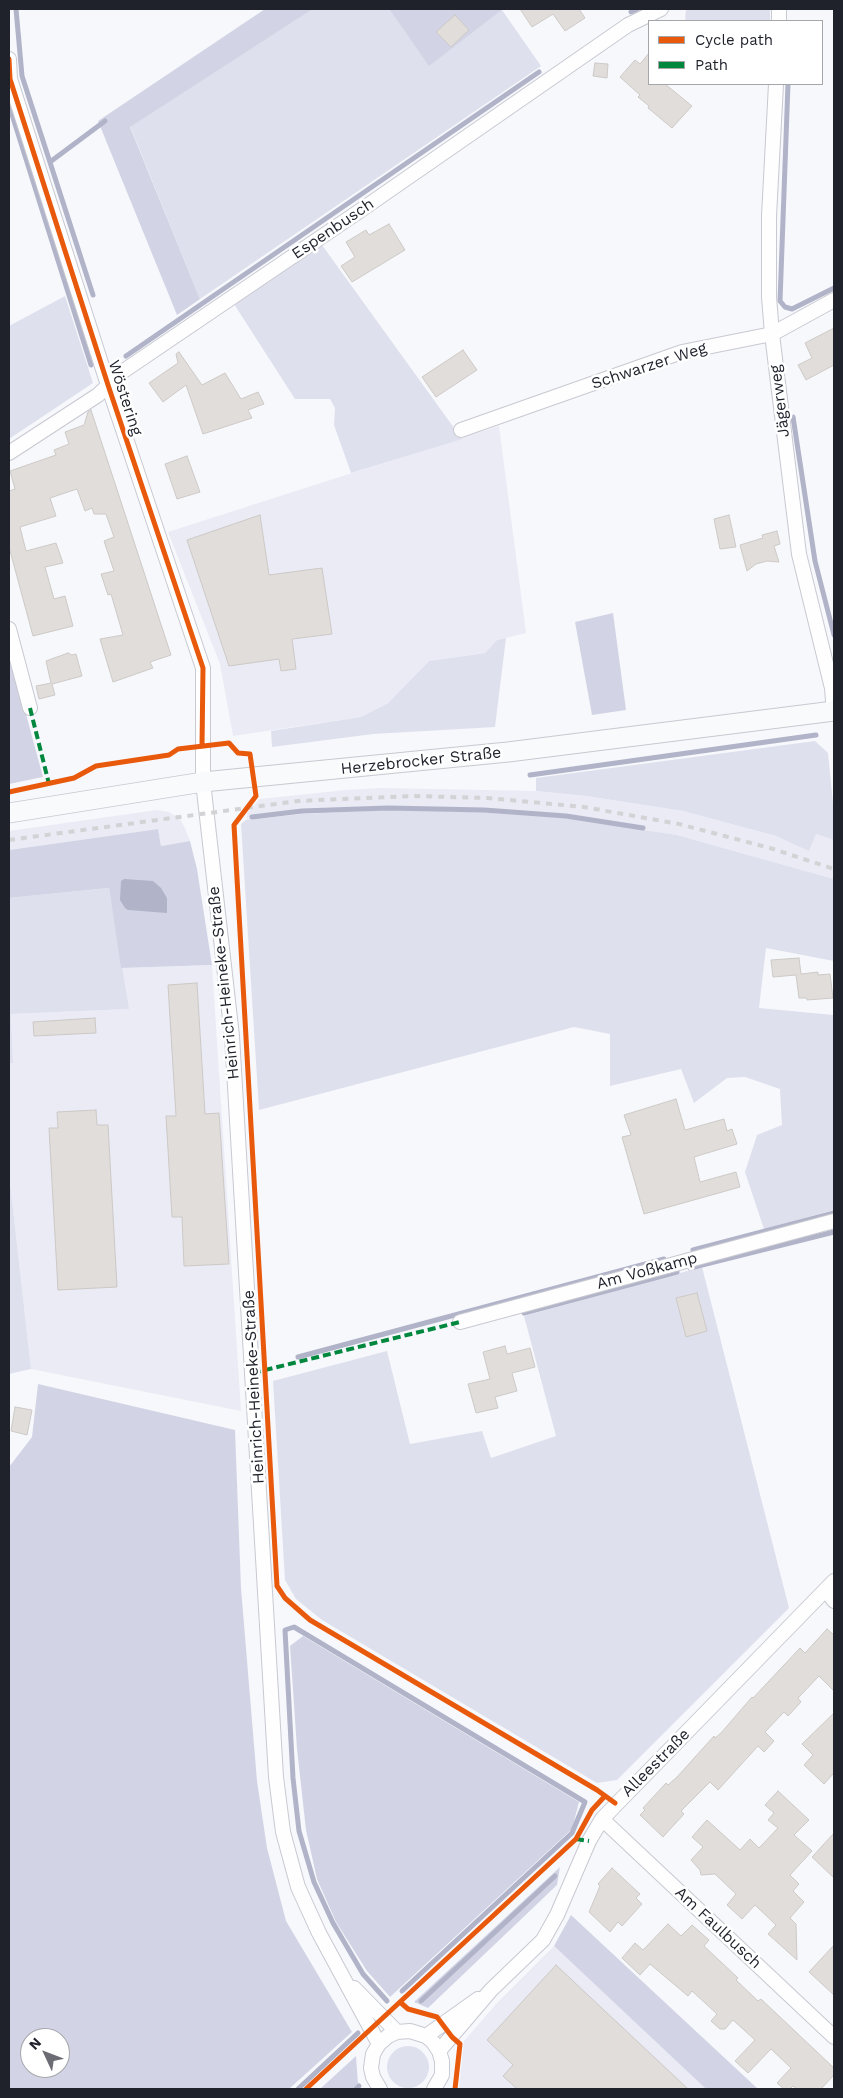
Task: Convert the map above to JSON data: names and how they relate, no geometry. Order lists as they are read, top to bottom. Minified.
{"streets":{"main road":["Herzebrocker Straße"],"street":["Espenbusch","Schwarzer Weg","Wöstering","Jägerweg","Heinrich-Heineke-Straße","Am Voßkamp","Alleestraße","Am Faulbusch"]},"crossings":[["Espenbusch","Wöstering"],["Schwarzer Weg","Jägerweg"],["Wöstering","Herzebrocker Straße"],["Wöstering","Heinrich-Heineke-Straße"],["Jägerweg","Herzebrocker Straße"],["Herzebrocker Straße","Heinrich-Heineke-Straße"],["Alleestraße","Am Faulbusch"]],"legend":["Cycle path","Path"],"north":"top left"}
